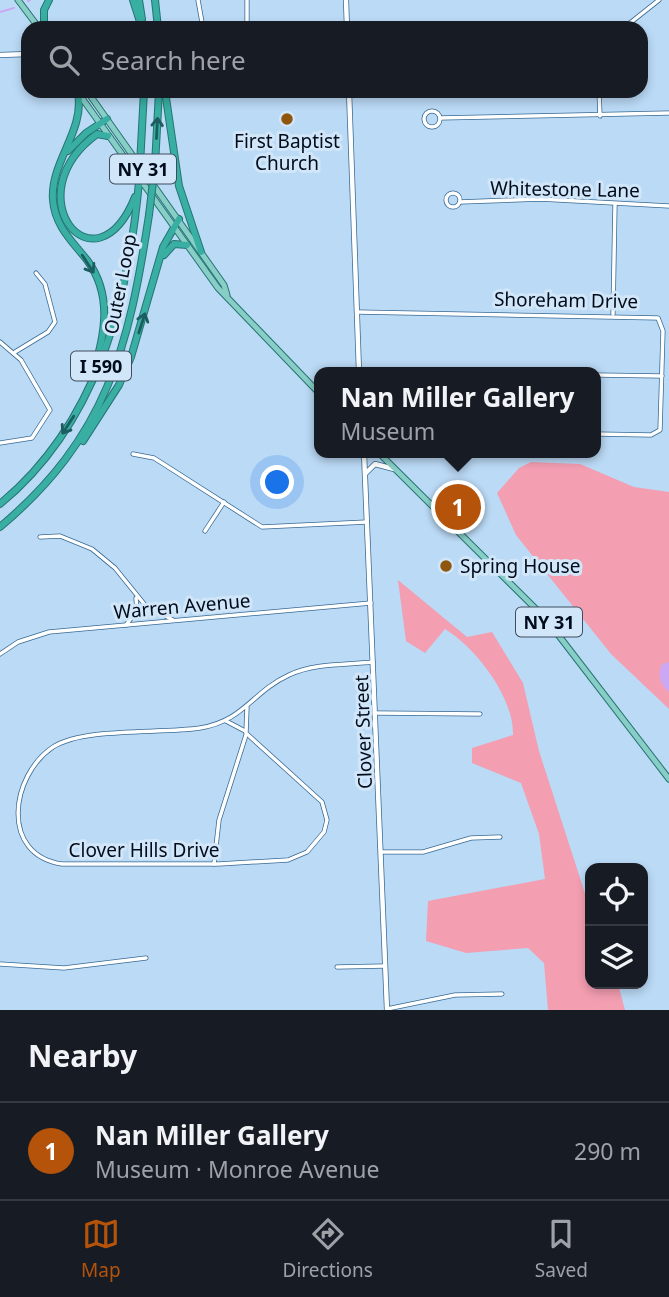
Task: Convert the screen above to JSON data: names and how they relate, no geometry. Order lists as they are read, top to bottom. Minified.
{"streets":{"highway":["Outer Loop","I 590"],"main road":["NY 31","Clover Street"],"street":["Whitestone Lane","Shoreham Drive","Warren Avenue","Clover Hills Drive"]},"crossings":[["Warren Avenue","Clover Street"],["Clover Street","Clover Hills Drive"]],"places":["First Baptist Church","Spring House"],"page":{"search":"Search here","popup":["Nan Miller Gallery","Museum"],"pins":"1","heading":"Nearby","list":[{"mark":"1","name":"Nan Miller Gallery","note":"Museum · Monroe Avenue","value":"290 m"}],"nav":["Map","Directions","Saved"]}}
